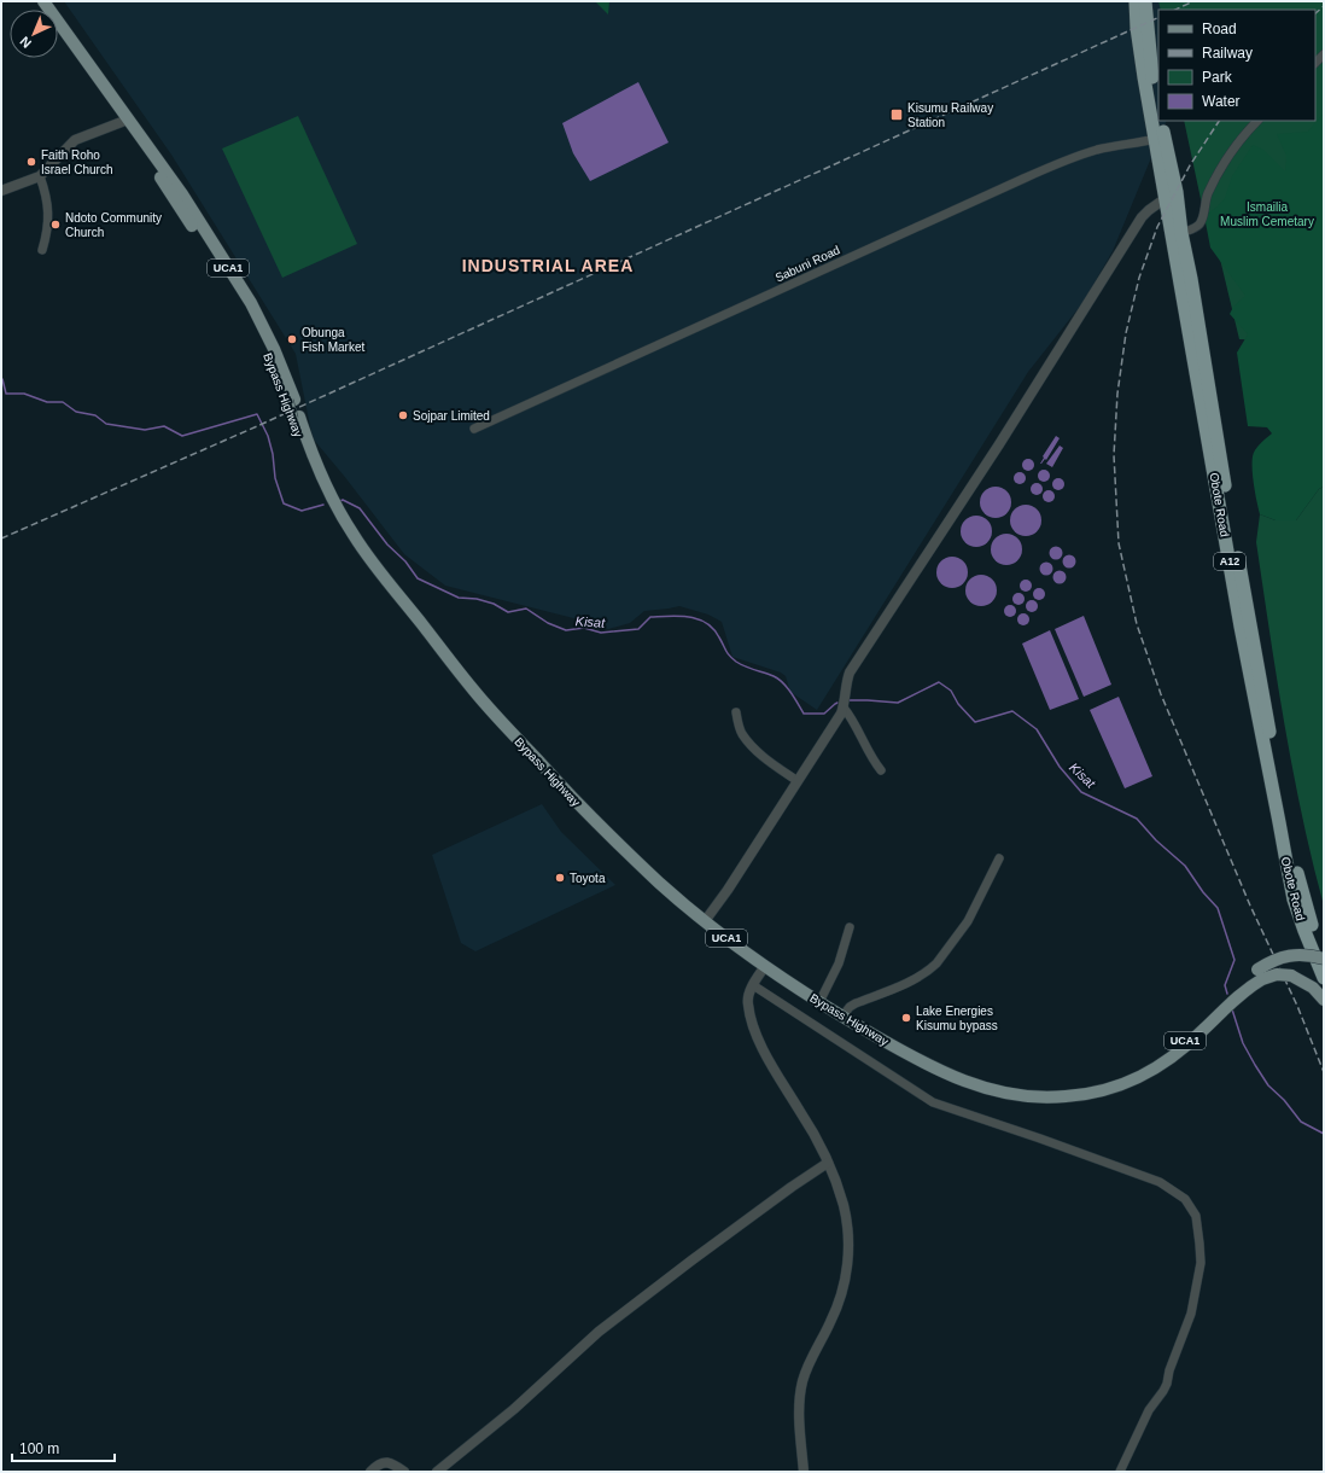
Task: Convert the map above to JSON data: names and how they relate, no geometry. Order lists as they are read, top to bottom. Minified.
{"streets":{"highway":["Obote Road","A12"],"main road":["UCA1","Bypass Highway"],"street":["Sabuni Road"]},"crossings":[["Sabuni Road","Obote Road"],["Sabuni Road","A12"],["UCA1","Bypass Highway"],["UCA1","Obote Road"],["Obote Road","A12"]],"districts":["INDUSTRIAL AREA"],"water":["Kisat"],"parks":["Ismailia Muslim Cemetary"],"places":{"transit":["Kisumu Railway Station"],"other":["Faith Roho Israel Church","Ndoto Community Church","Obunga Fish Market","Sojpar Limited","Toyota","Lake Energies Kisumu bypass"]},"legend":["Road","Railway","Park","Water"],"scale_bar":"100 m","north":"bottom left"}
